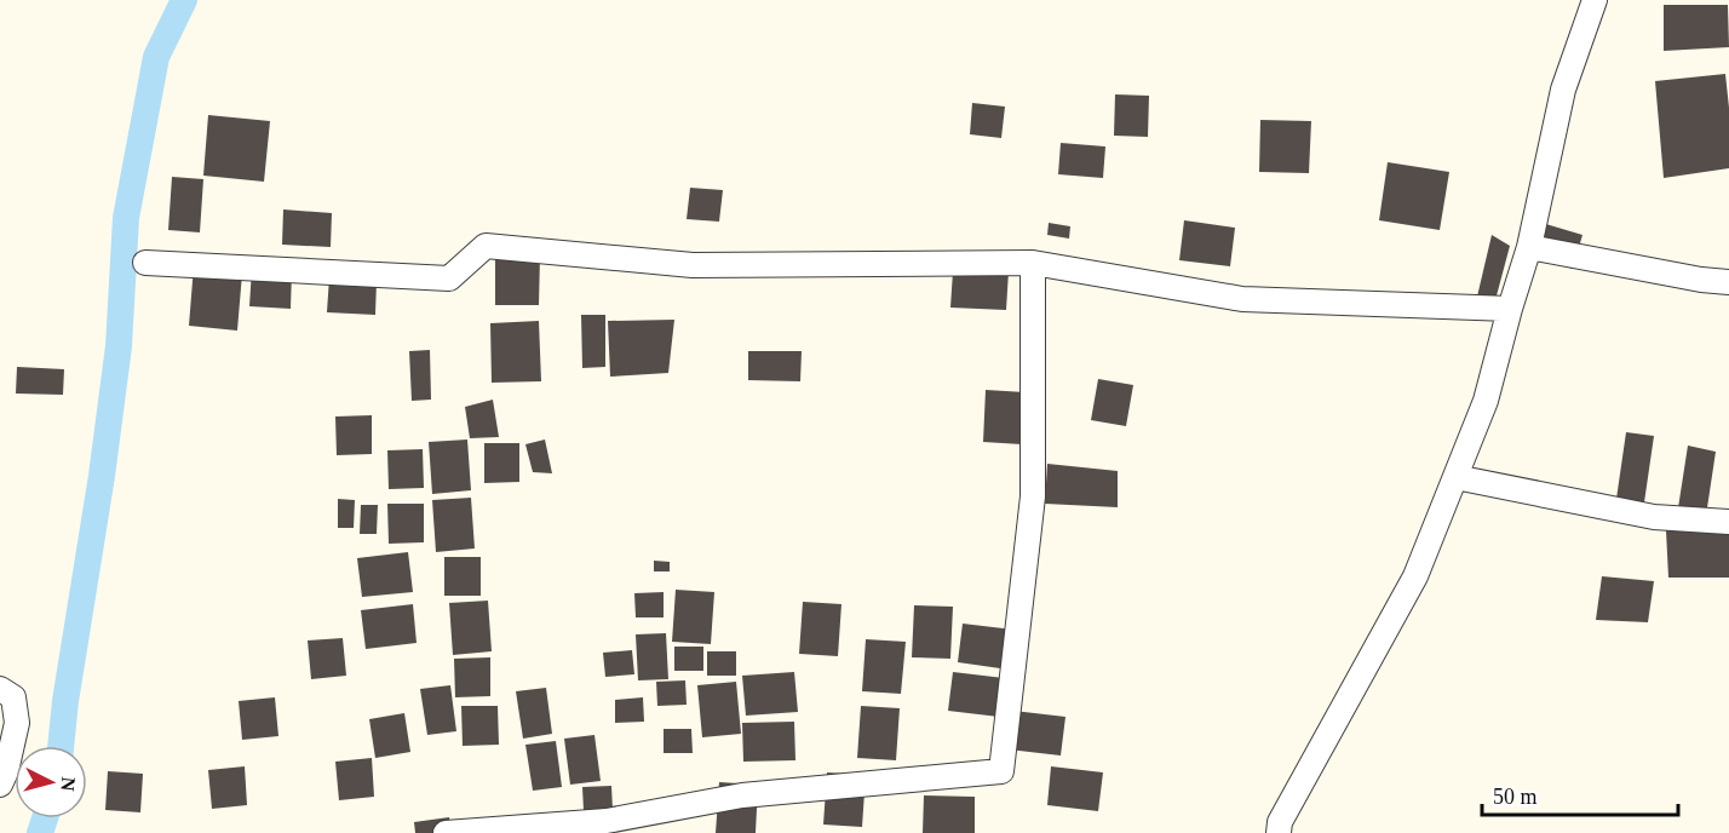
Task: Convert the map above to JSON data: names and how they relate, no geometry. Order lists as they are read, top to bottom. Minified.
{"scale_bar":"50 m","north":"right"}
